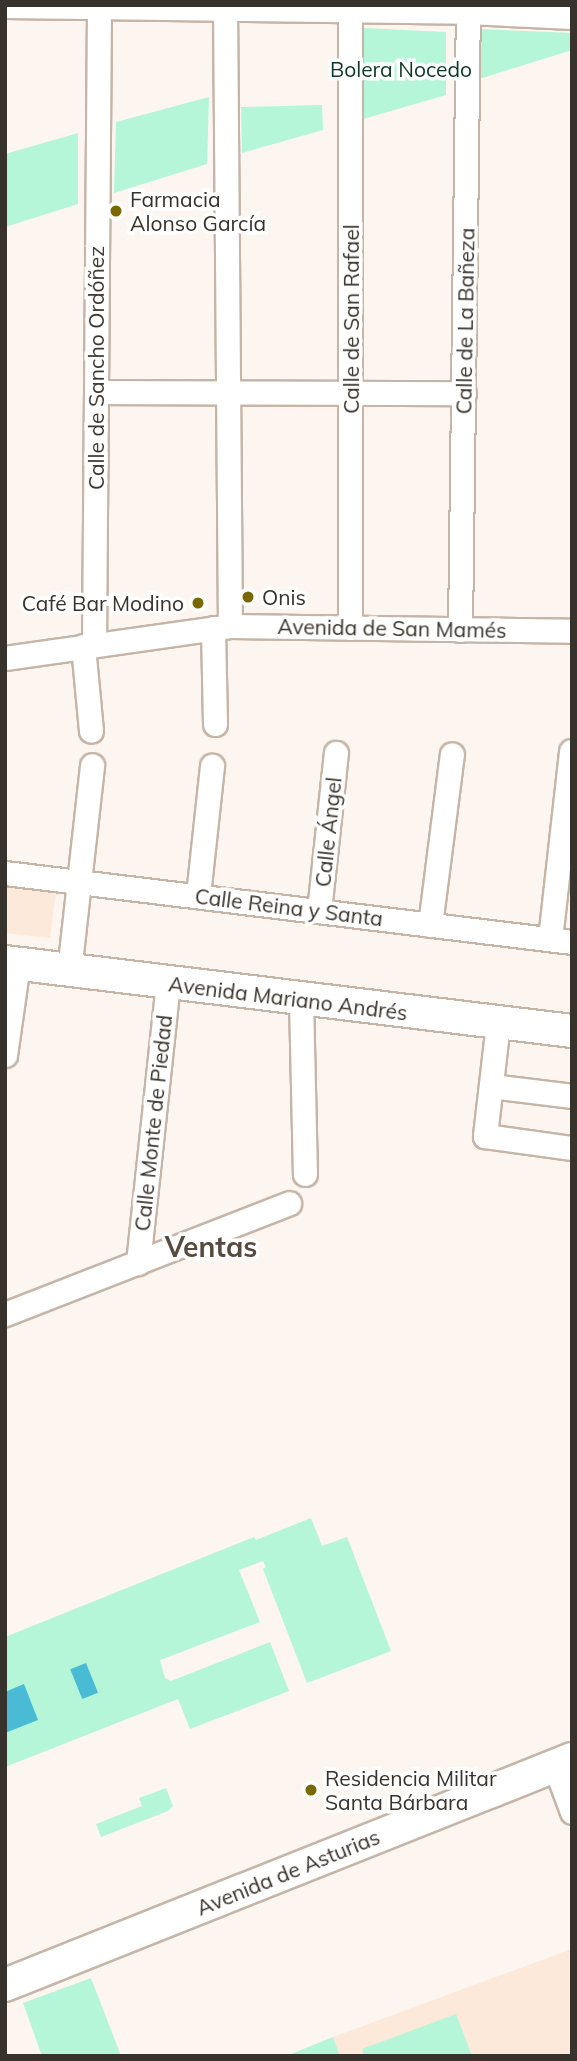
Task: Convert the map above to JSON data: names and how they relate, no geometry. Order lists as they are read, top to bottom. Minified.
{"streets":{"main road":["Avenida Mariano Andrés","Avenida de Asturias"],"street":["Calle de San Rafael","Calle de La Bañeza","Calle de Sancho Ordóñez","Avenida de San Mamés","Calle Ángel","Calle Reina y Santa","Calle Monte de Piedad"]},"crossings":[["Calle de San Rafael","Avenida de San Mamés"],["Calle de La Bañeza","Avenida de San Mamés"],["Calle de Sancho Ordóñez","Avenida de San Mamés"],["Calle Ángel","Calle Reina y Santa"],["Avenida Mariano Andrés","Calle Monte de Piedad"]],"districts":["Ventas"],"parks":["Bolera Nocedo"],"places":["Farmacia Alonso García","Onis","Café Bar Modino","Residencia Militar Santa Bárbara"]}
